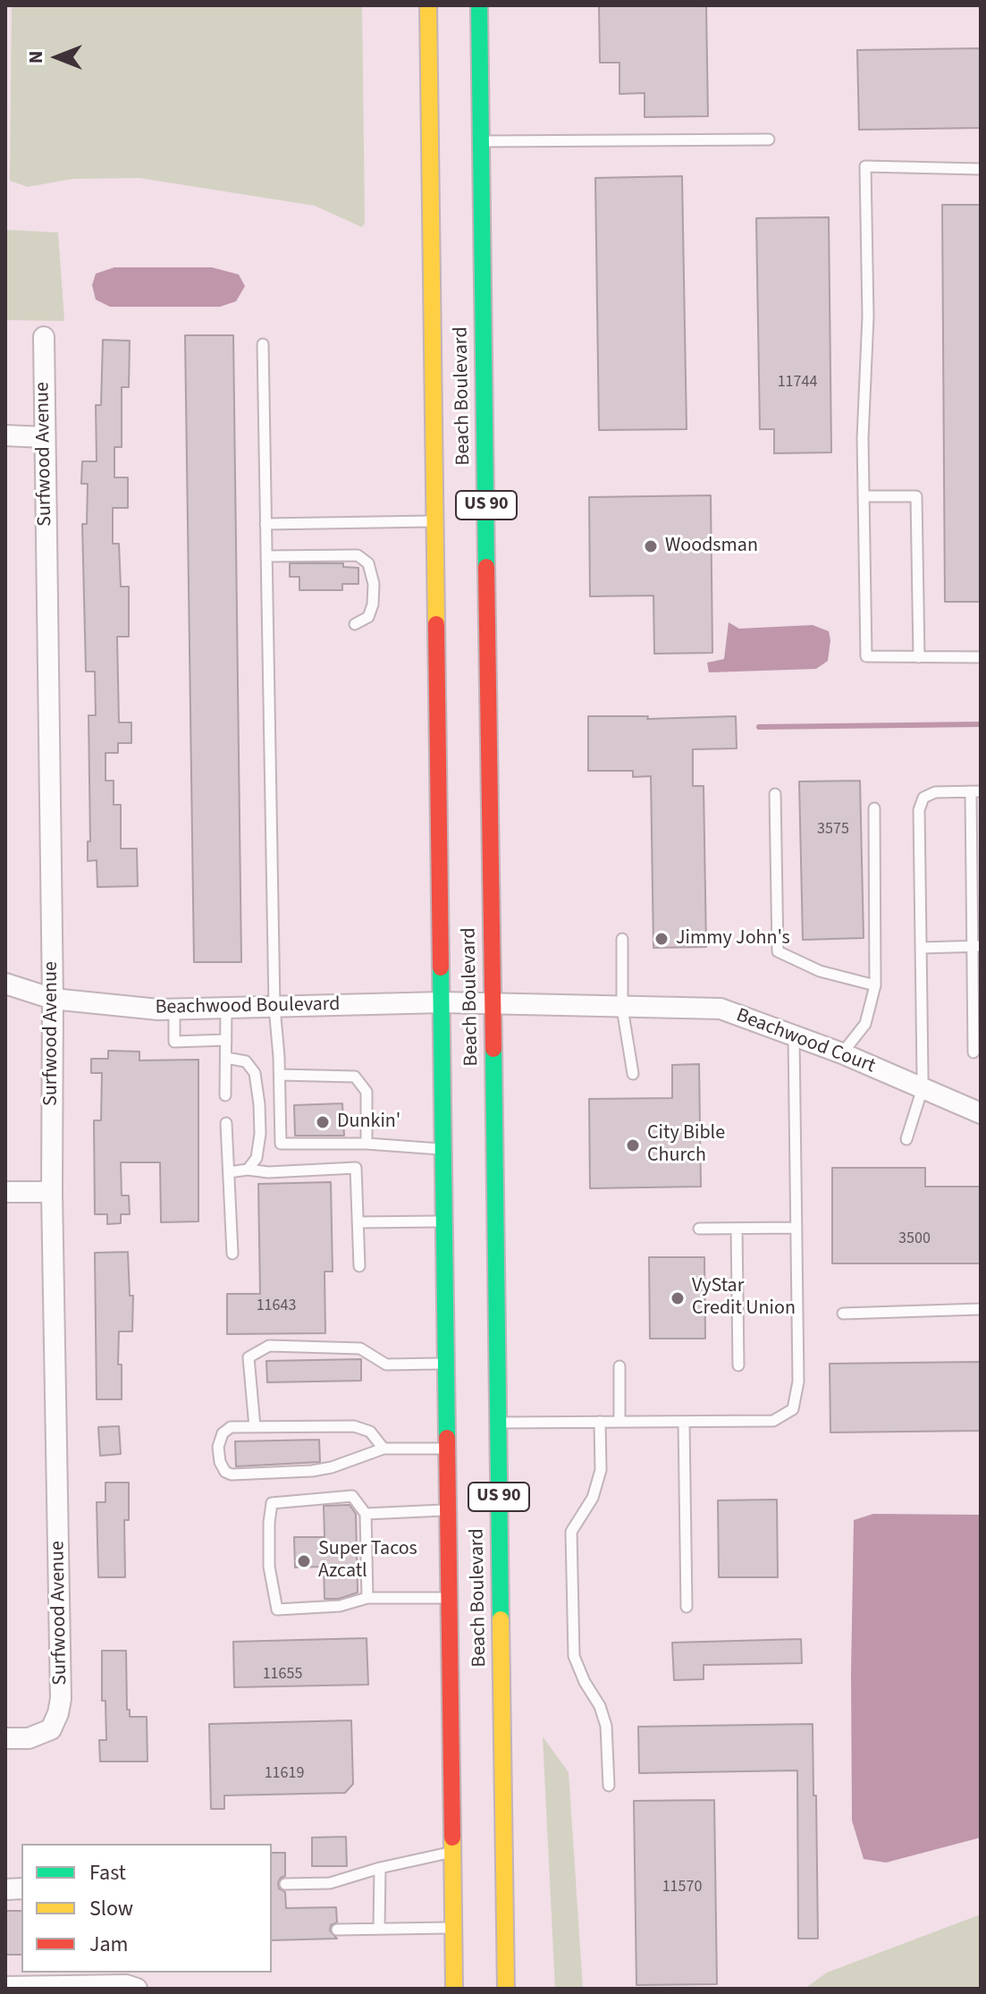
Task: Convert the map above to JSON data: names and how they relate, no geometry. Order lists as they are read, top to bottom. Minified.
{"streets":{"highway":["Beach Boulevard","US 90"],"street":["Surfwood Avenue","Beachwood Boulevard","Beachwood Court"]},"crossings":[["Beach Boulevard","Beachwood Boulevard"],["Beach Boulevard","Beachwood Court"],["Surfwood Avenue","Beachwood Boulevard"],["US 90","Beachwood Boulevard"],["Beachwood Boulevard","Beachwood Court"]],"places":["Woodsman","Jimmy John's","Dunkin'","City Bible Church","VyStar Credit Union","Super Tacos Azcatl"],"house_numbers":["11744","3575","3500","11643","11655","11619","11570"],"legend":["Fast","Slow","Jam"],"north":"left"}
